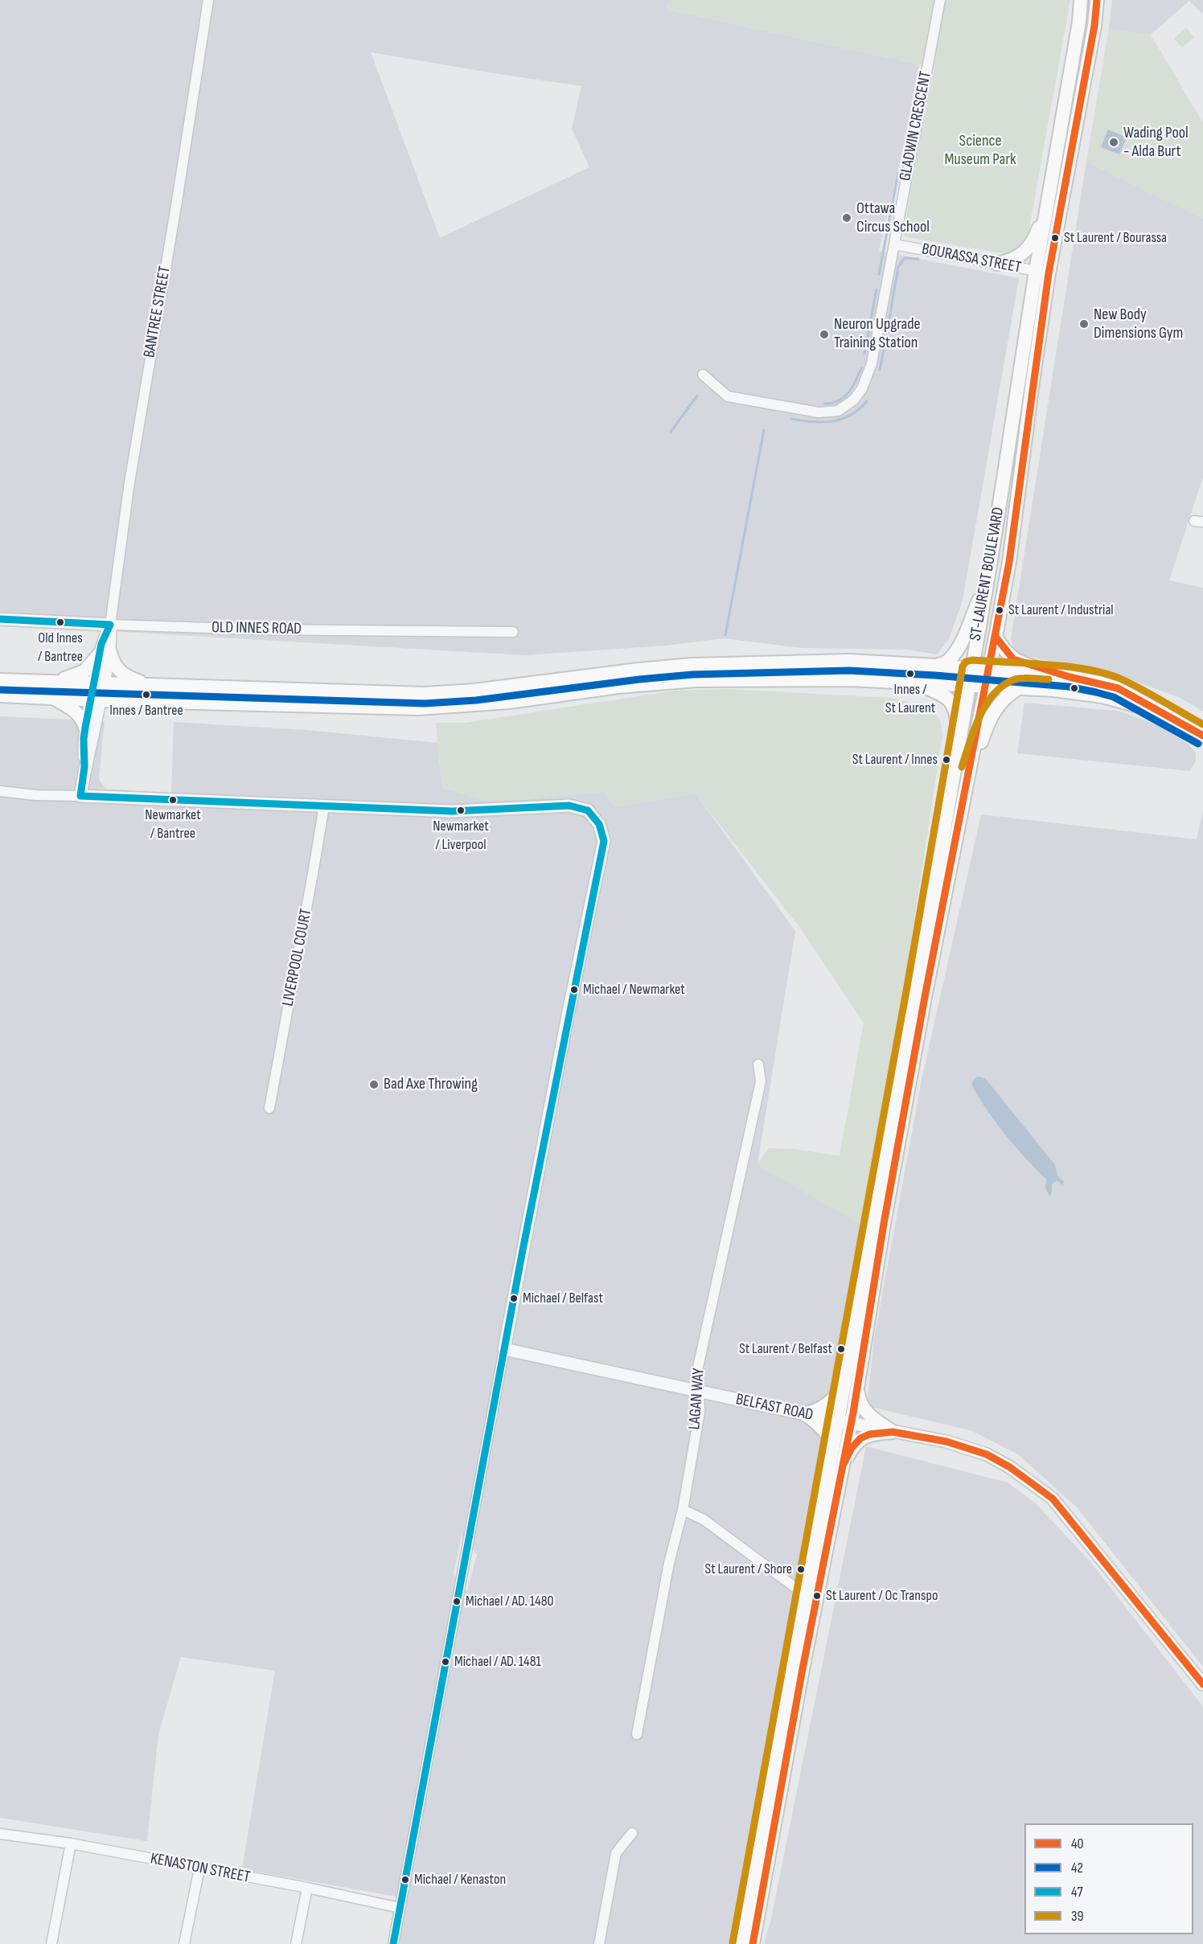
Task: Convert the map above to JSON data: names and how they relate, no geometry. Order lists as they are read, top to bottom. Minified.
{"streets":{"main road":["ST-LAURENT BOULEVARD"],"street":["GLADWIN CRESCENT","BOURASSA STREET","BANTREE STREET","OLD INNES ROAD","LIVERPOOL COURT","LAGAN WAY","BELFAST ROAD","KENASTON STREET"]},"crossings":[["GLADWIN CRESCENT","BOURASSA STREET"],["BOURASSA STREET","ST-LAURENT BOULEVARD"],["BANTREE STREET","OLD INNES ROAD"],["ST-LAURENT BOULEVARD","BELFAST ROAD"],["LAGAN WAY","BELFAST ROAD"]],"parks":["Science Museum Park"],"places":["Wading Pool - Alda Burt","Ottawa Circus School","St Laurent / Bourassa","New Body Dimensions Gym","Neuron Upgrade Training Station","St Laurent / Industrial","Old Innes / Bantree","Innes / St Laurent","Innes / Bantree","St Laurent / Innes","Newmarket / Bantree","Newmarket / Liverpool","Michael / Newmarket","Bad Axe Throwing","Michael / Belfast","St Laurent / Belfast","St Laurent / Shore","St Laurent / Oc Transpo","Michael / AD. 1480","Michael / AD. 1481","Michael / Kenaston"],"lines":["transit line 40","transit line 47","transit line 39","transit line 42"],"legend":["40","42","47","39"]}
